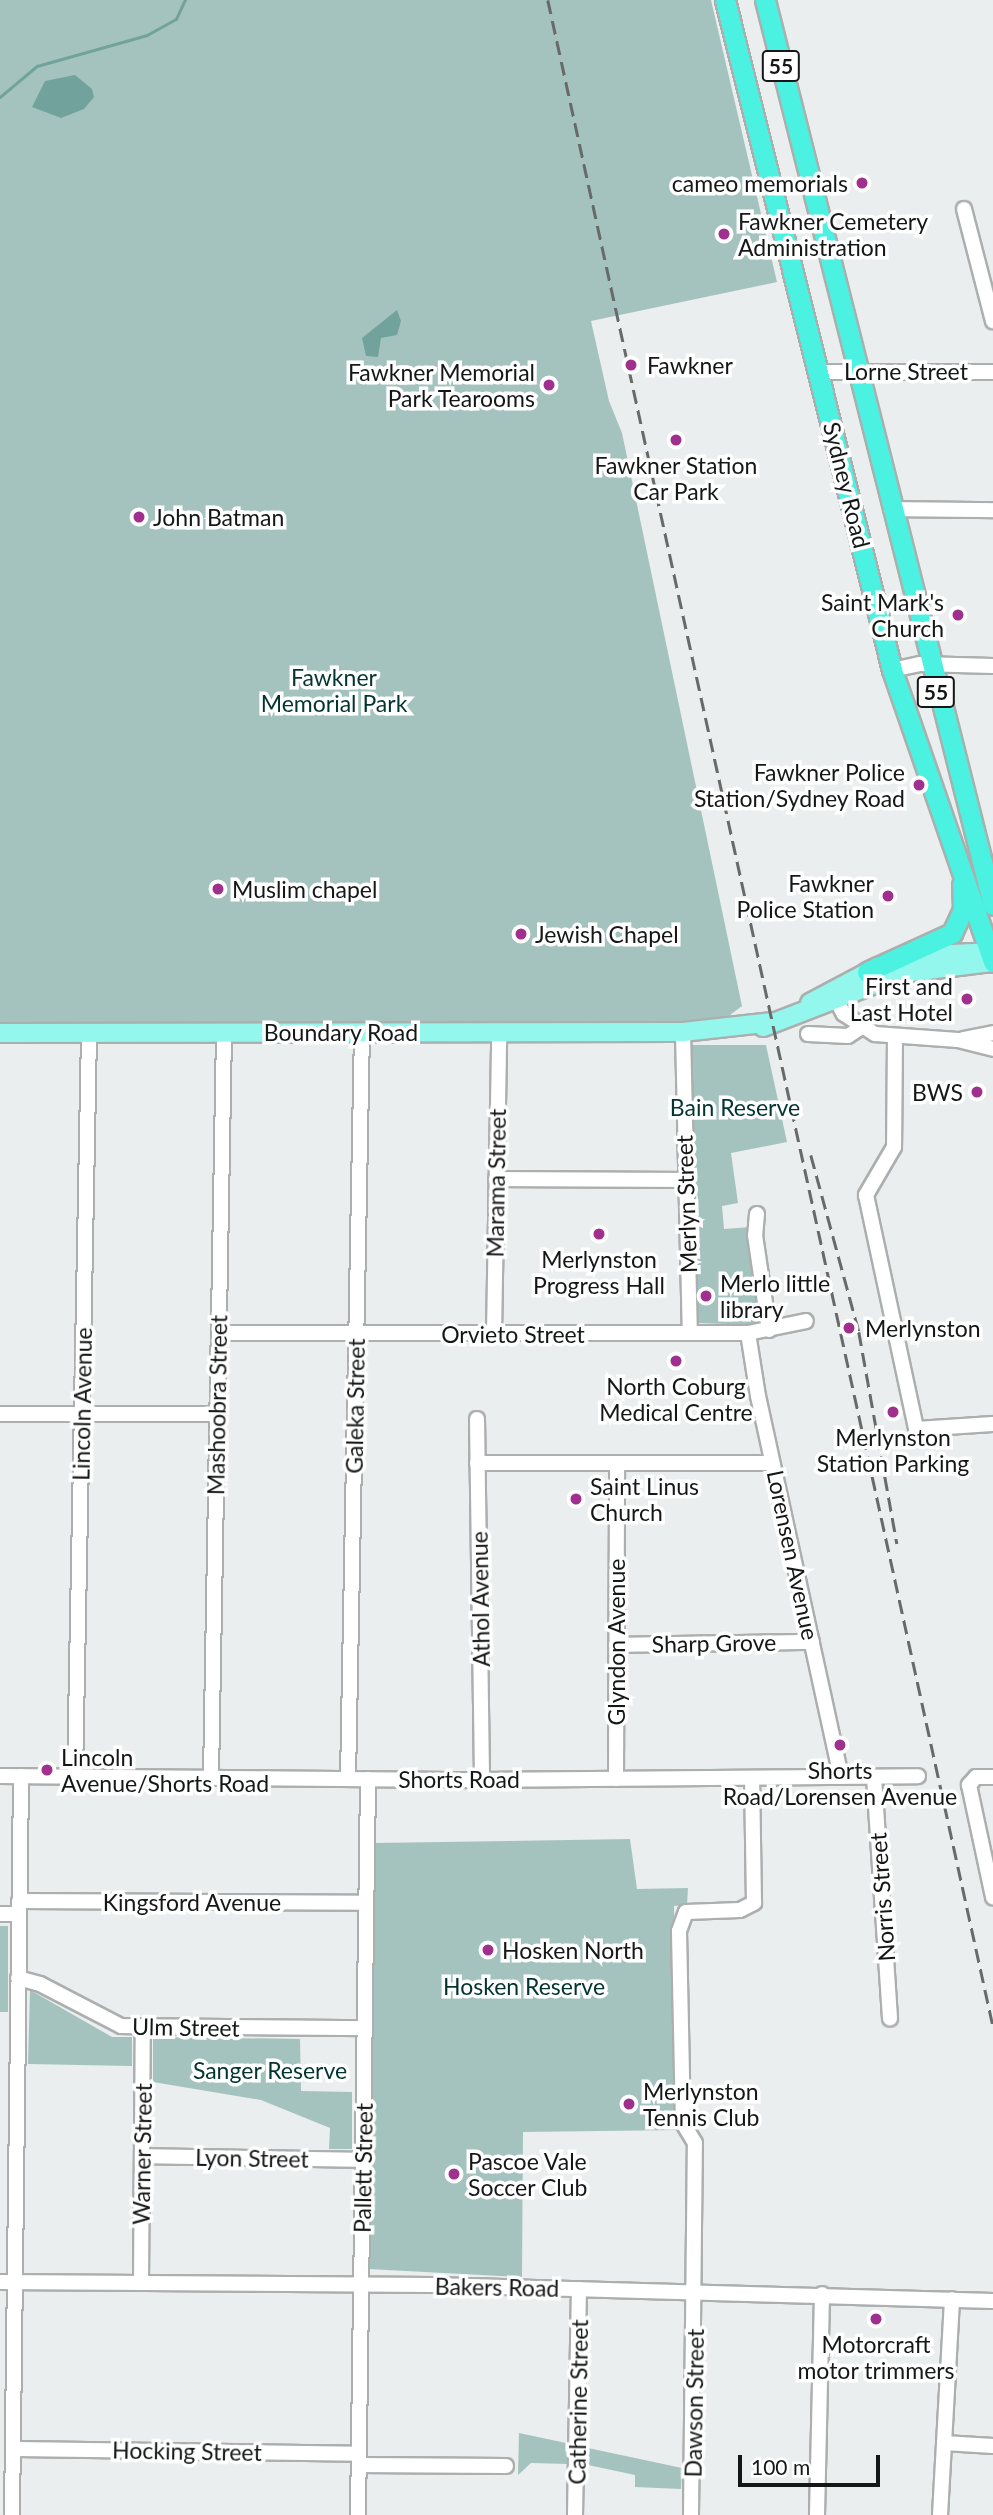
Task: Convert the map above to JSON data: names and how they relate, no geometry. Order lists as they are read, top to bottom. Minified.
{"streets":{"highway":["55","Sydney Road"],"main road":["Boundary Road"],"street":["Lorne Street","Marama Street","Merlyn Street","Orvieto Street","Lincoln Avenue","Mashoobra Street","Galeka Street","Lorensen Avenue","Athol Avenue","Glyndon Avenue","Sharp Grove","Shorts Road","Norris Street","Kingsford Avenue","Ulm Street","Warner Street","Lyon Street","Pallett Street","Bakers Road","Catherine Street","Dawson Street","Hocking Street"]},"crossings":[["Lorne Street","Sydney Road"],["Sydney Road","Boundary Road"],["Boundary Road","Marama Street"],["Boundary Road","Merlyn Street"],["Boundary Road","Lincoln Avenue"],["Boundary Road","Mashoobra Street"],["Boundary Road","Galeka Street"],["Marama Street","Orvieto Street"],["Merlyn Street","Orvieto Street"],["Orvieto Street","Mashoobra Street"],["Orvieto Street","Galeka Street"],["Orvieto Street","Lorensen Avenue"],["Lincoln Avenue","Shorts Road"],["Mashoobra Street","Shorts Road"],["Galeka Street","Shorts Road"],["Lorensen Avenue","Sharp Grove"],["Lorensen Avenue","Shorts Road"],["Athol Avenue","Shorts Road"],["Glyndon Avenue","Sharp Grove"],["Glyndon Avenue","Shorts Road"],["Shorts Road","Norris Street"],["Shorts Road","Pallett Street"],["Shorts Road","Dawson Street"],["Kingsford Avenue","Pallett Street"],["Ulm Street","Warner Street"],["Ulm Street","Pallett Street"],["Warner Street","Lyon Street"],["Warner Street","Bakers Road"],["Lyon Street","Pallett Street"],["Pallett Street","Bakers Road"],["Pallett Street","Hocking Street"],["Bakers Road","Catherine Street"],["Bakers Road","Dawson Street"]],"parks":["Fawkner Memorial Park","Bain Reserve","Hosken Reserve","Sanger Reserve"],"places":["cameo memorials","Fawkner Cemetery Administration","Fawkner","Fawkner Memorial Park Tearooms","Fawkner Station Car Park","John Batman","Saint Mark's Church","Fawkner Police Station/Sydney Road","Muslim chapel","Fawkner Police Station","Jewish Chapel","First and Last Hotel","BWS","Merlynston Progress Hall","Merlo little library","Merlynston","North Coburg Medical Centre","Merlynston Station Parking","Saint Linus Church","Shorts Road/Lorensen Avenue","Lincoln Avenue/Shorts Road","Hosken North","Merlynston Tennis Club","Pascoe Vale Soccer Club","Motorcraft motor trimmers"],"scale_bar":"100 m"}
